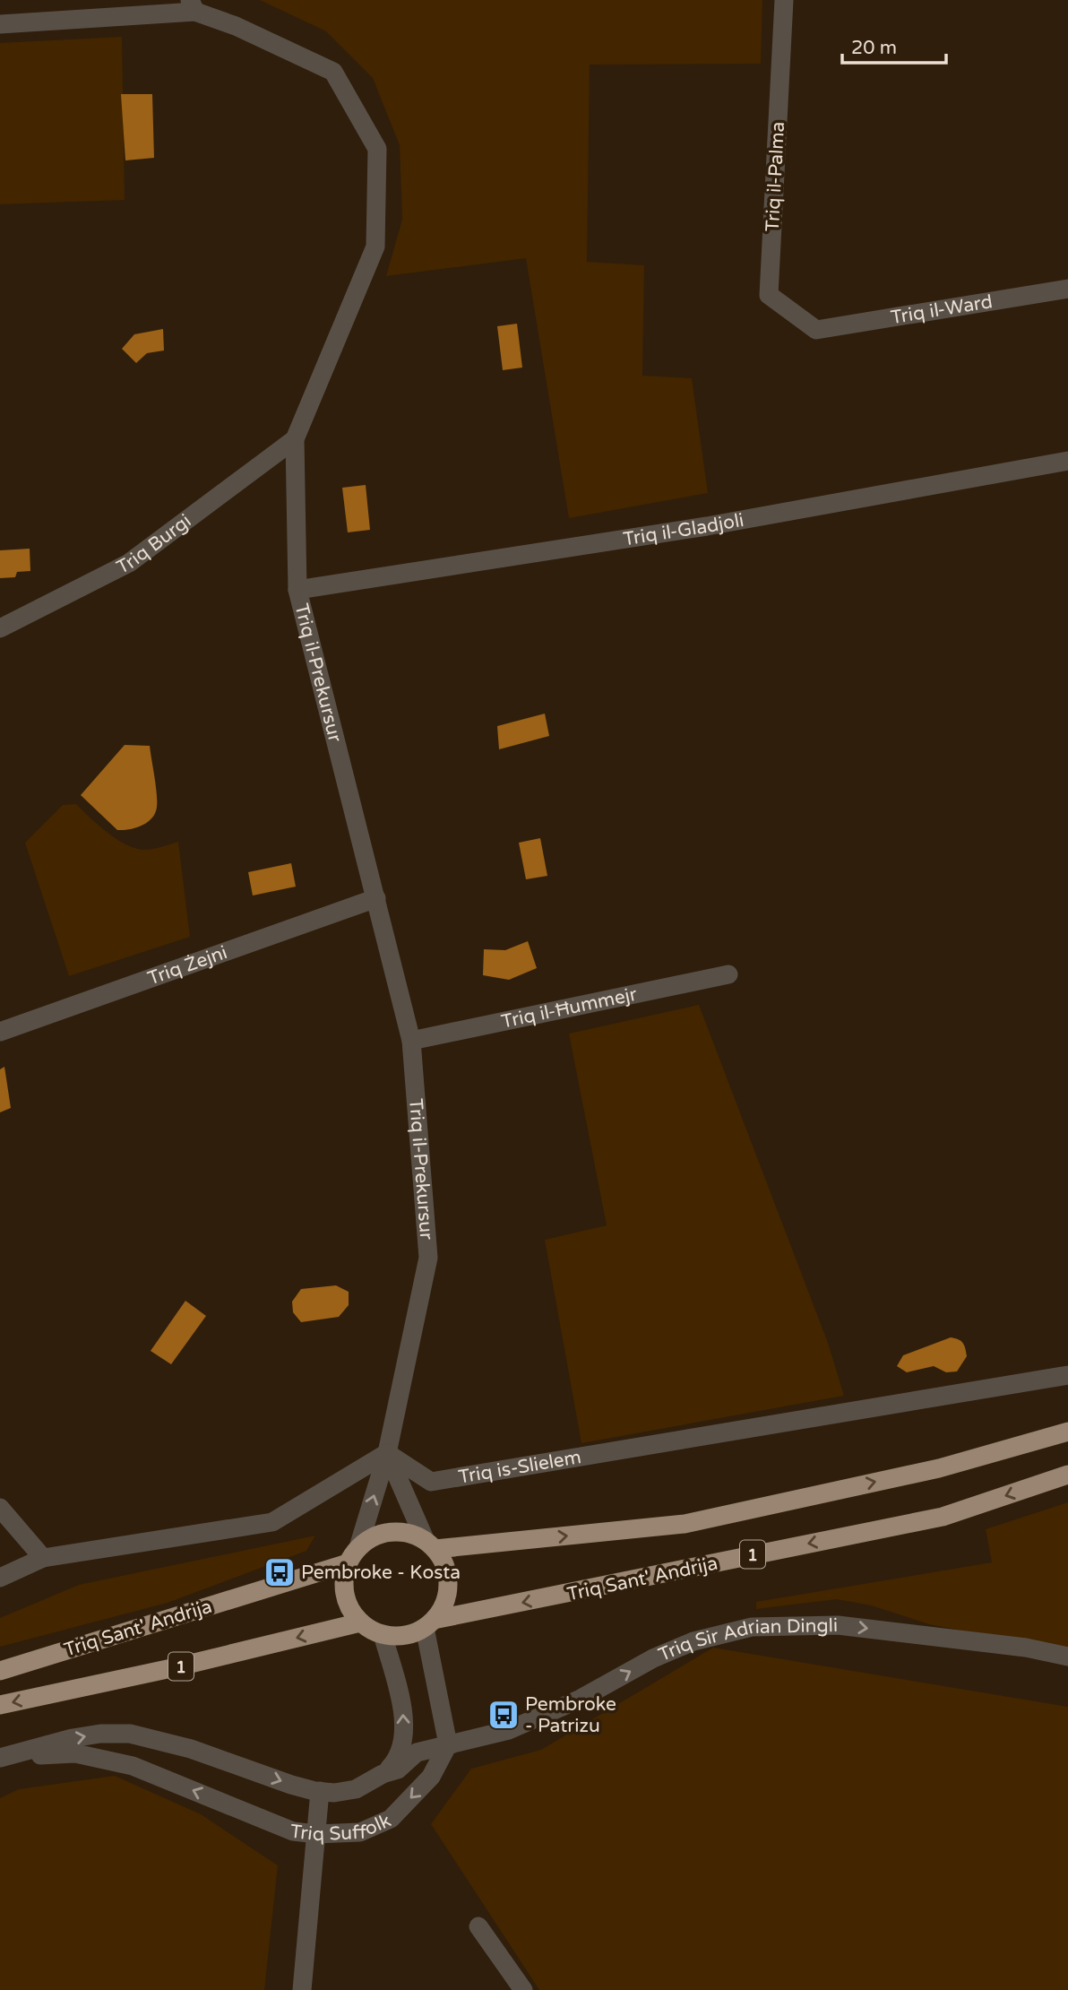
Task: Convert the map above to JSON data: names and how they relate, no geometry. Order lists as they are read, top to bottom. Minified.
{"streets":{"highway":["1","Triq Sant' Andrija"],"street":["Triq il-Palma","Triq il-Ward","Triq il-Gladjoli","Triq Burgi","Triq il-Prekursur","Triq Żejni","Triq il-Ħummejr","Triq is-Slielem","Triq Sir Adrian Dingli","Triq Suffolk"]},"crossings":[["Triq il-Palma","Triq il-Ward"],["Triq il-Gladjoli","Triq il-Prekursur"],["Triq Burgi","Triq il-Prekursur"],["Triq il-Prekursur","Triq Żejni"],["Triq il-Prekursur","Triq il-Ħummejr"],["Triq il-Prekursur","Triq is-Slielem"],["Triq il-Prekursur","1"],["Triq il-Prekursur","Triq Sant' Andrija"],["1","Triq Sant' Andrija"],["Triq Sir Adrian Dingli","Triq Suffolk"]],"one_way":["Triq Sir Adrian Dingli"],"places":{"bus stop":["Pembroke - Kosta","Pembroke - Patrizu"]},"scale_bar":"20 m"}
